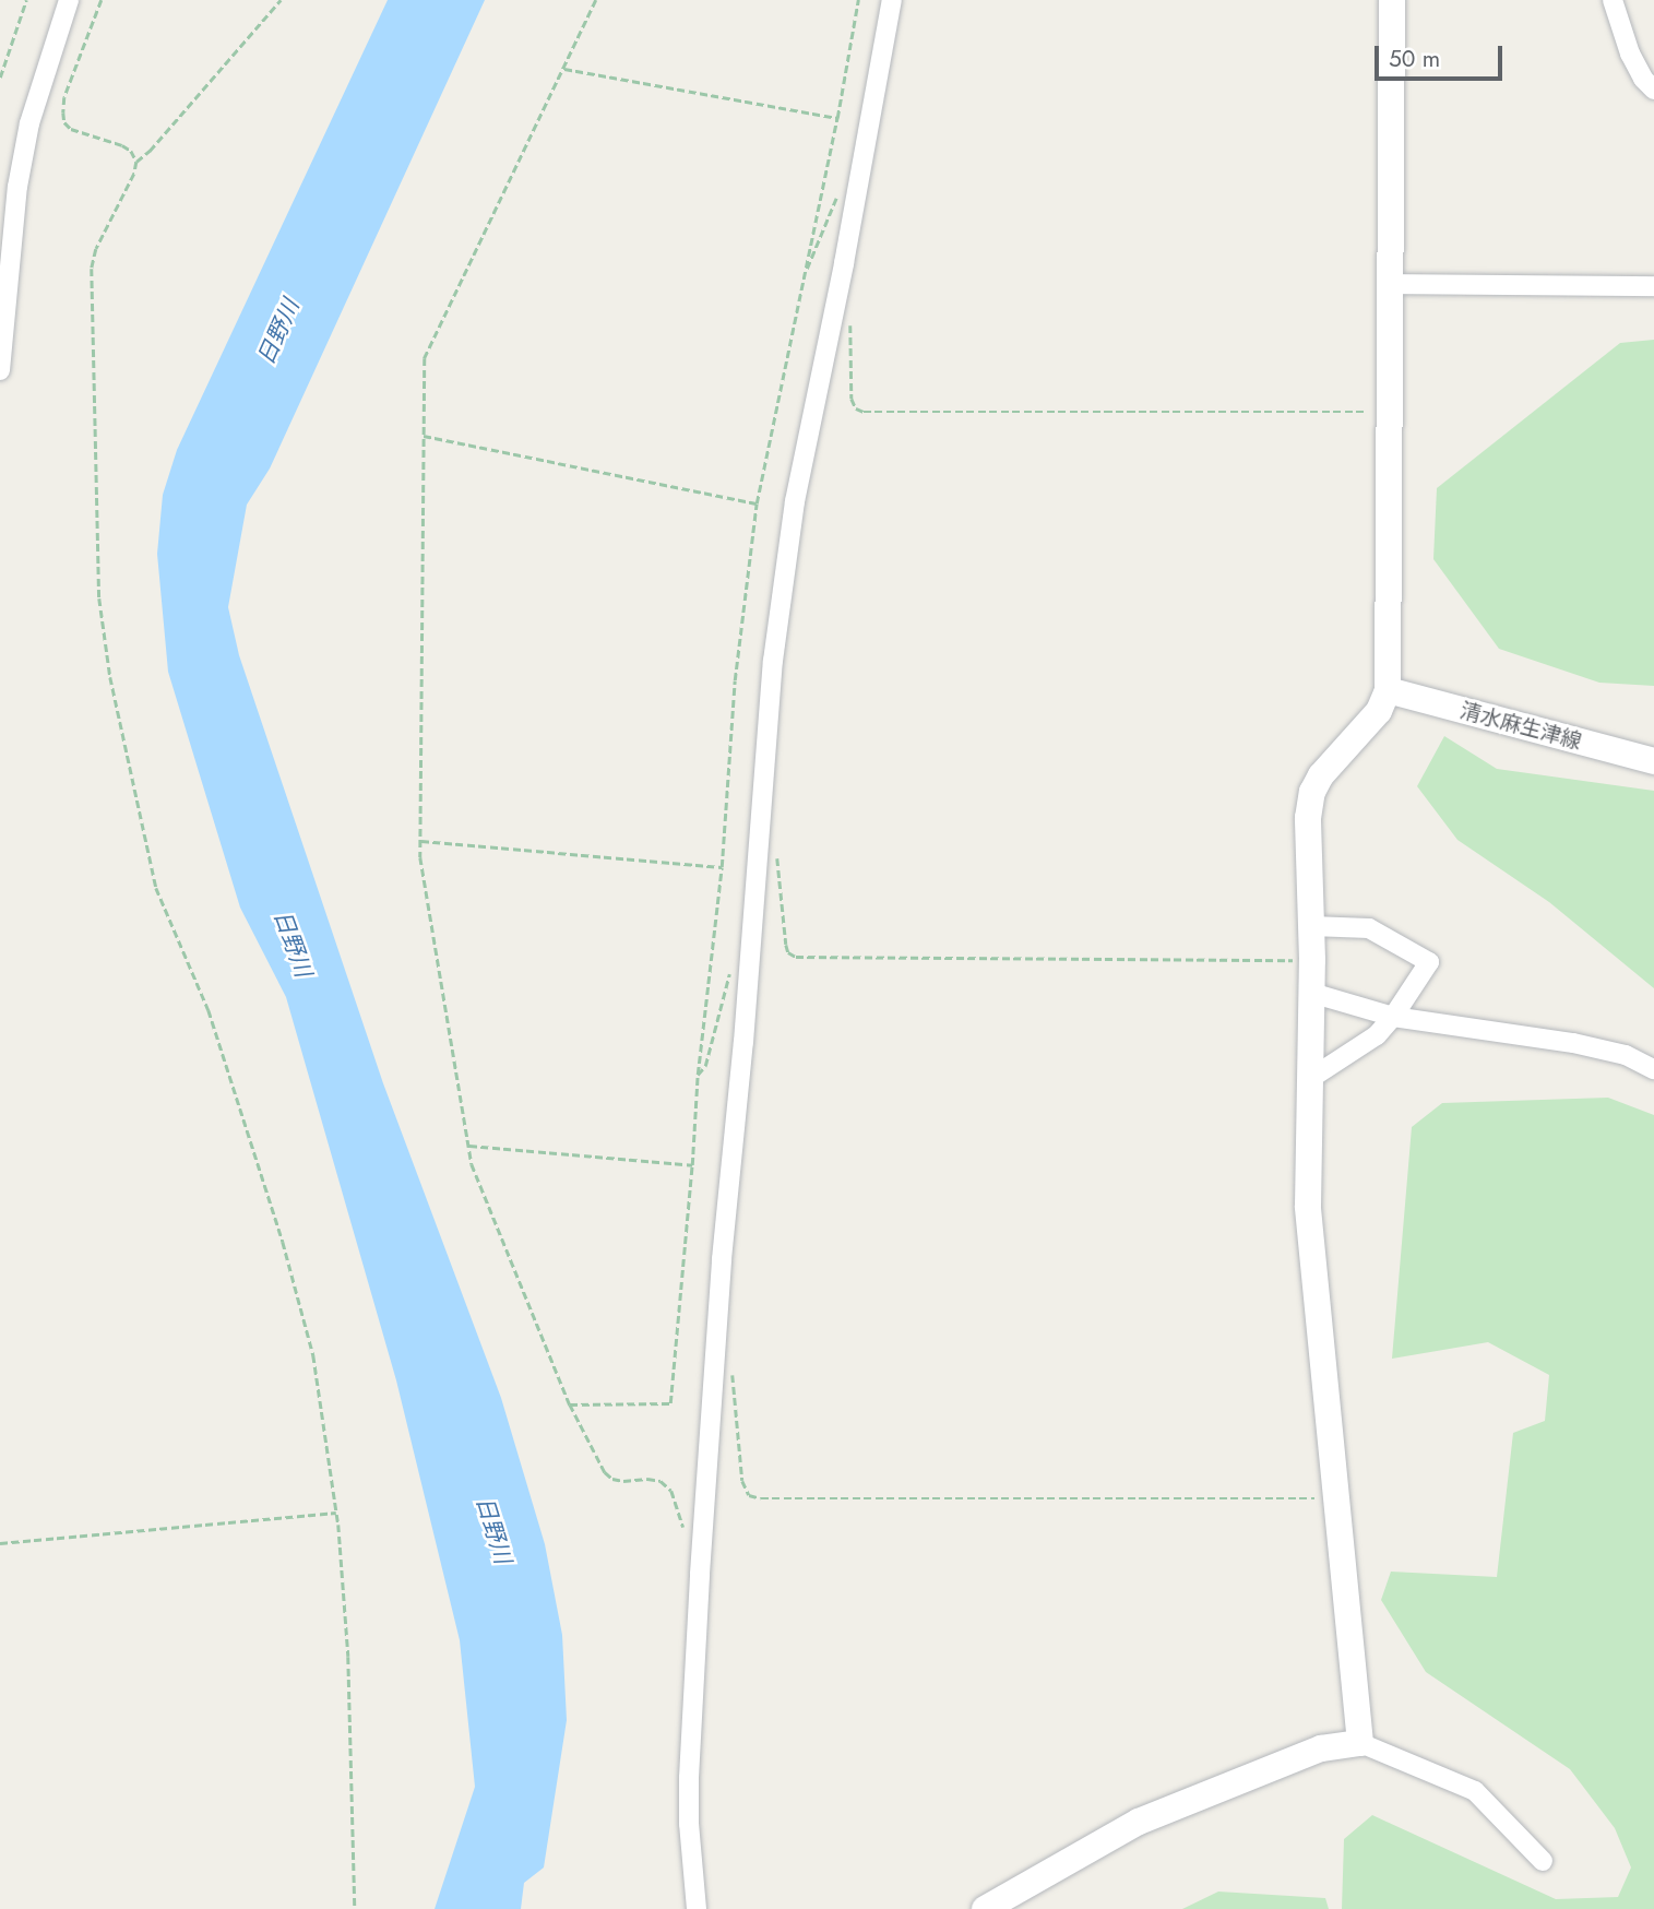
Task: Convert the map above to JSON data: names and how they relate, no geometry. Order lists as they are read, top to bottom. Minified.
{"streets":{"street":["清水麻生津線"]},"water":["日野川"],"scale_bar":"50 m"}
